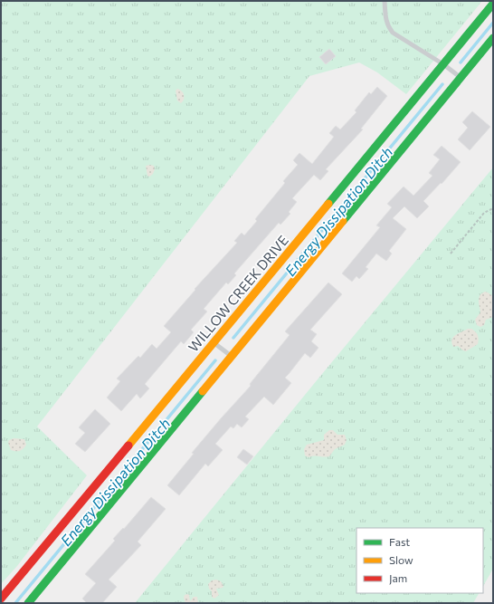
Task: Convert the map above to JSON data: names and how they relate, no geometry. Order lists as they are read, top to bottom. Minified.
{"streets":{"street":["WILLOW CREEK DRIVE"]},"water":["Energy Dissipation Ditch"],"legend":["Fast","Slow","Jam"]}
